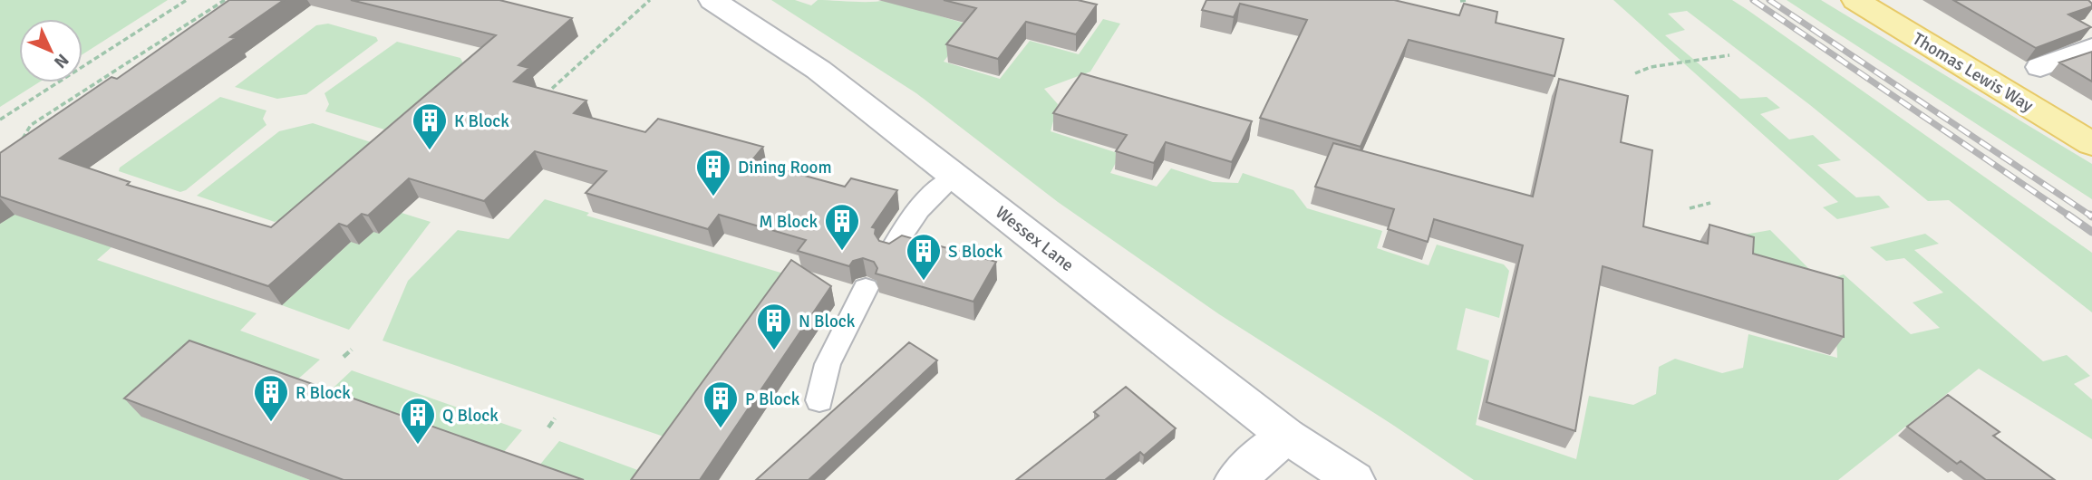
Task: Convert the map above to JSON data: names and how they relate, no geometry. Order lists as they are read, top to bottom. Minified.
{"streets":{"main road":["Thomas Lewis Way"],"street":["Wessex Lane"]},"places":{"building":["K Block","Dining Room","M Block","S Block","N Block","R Block","P Block","Q Block"]},"north":"bottom right"}
